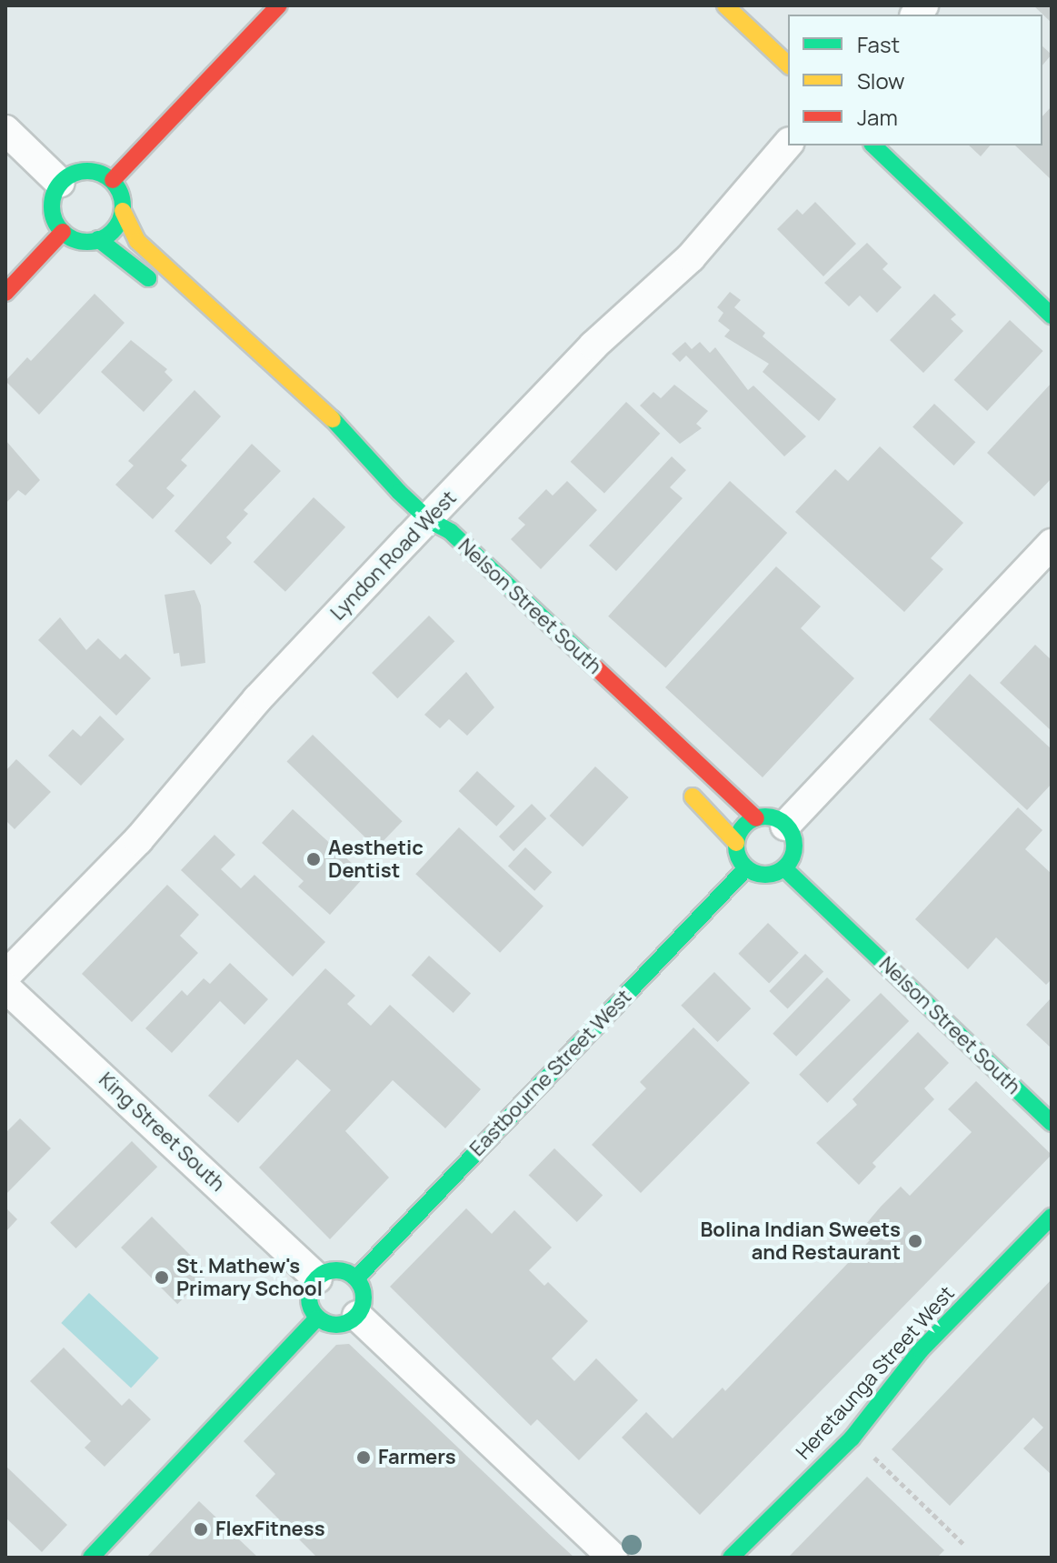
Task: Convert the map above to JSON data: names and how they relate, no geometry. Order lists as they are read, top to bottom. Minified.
{"streets":{"main road":["Nelson Street South","Eastbourne Street West","Heretaunga Street West"],"street":["Lyndon Road West","King Street South"]},"crossings":[["Lyndon Road West","Nelson Street South"],["Nelson Street South","Eastbourne Street West"],["Eastbourne Street West","King Street South"]],"places":["Aesthetic Dentist","Bolina Indian Sweets and Restaurant","St. Mathew's Primary School","Farmers","FlexFitness"],"legend":["Fast","Slow","Jam"]}
